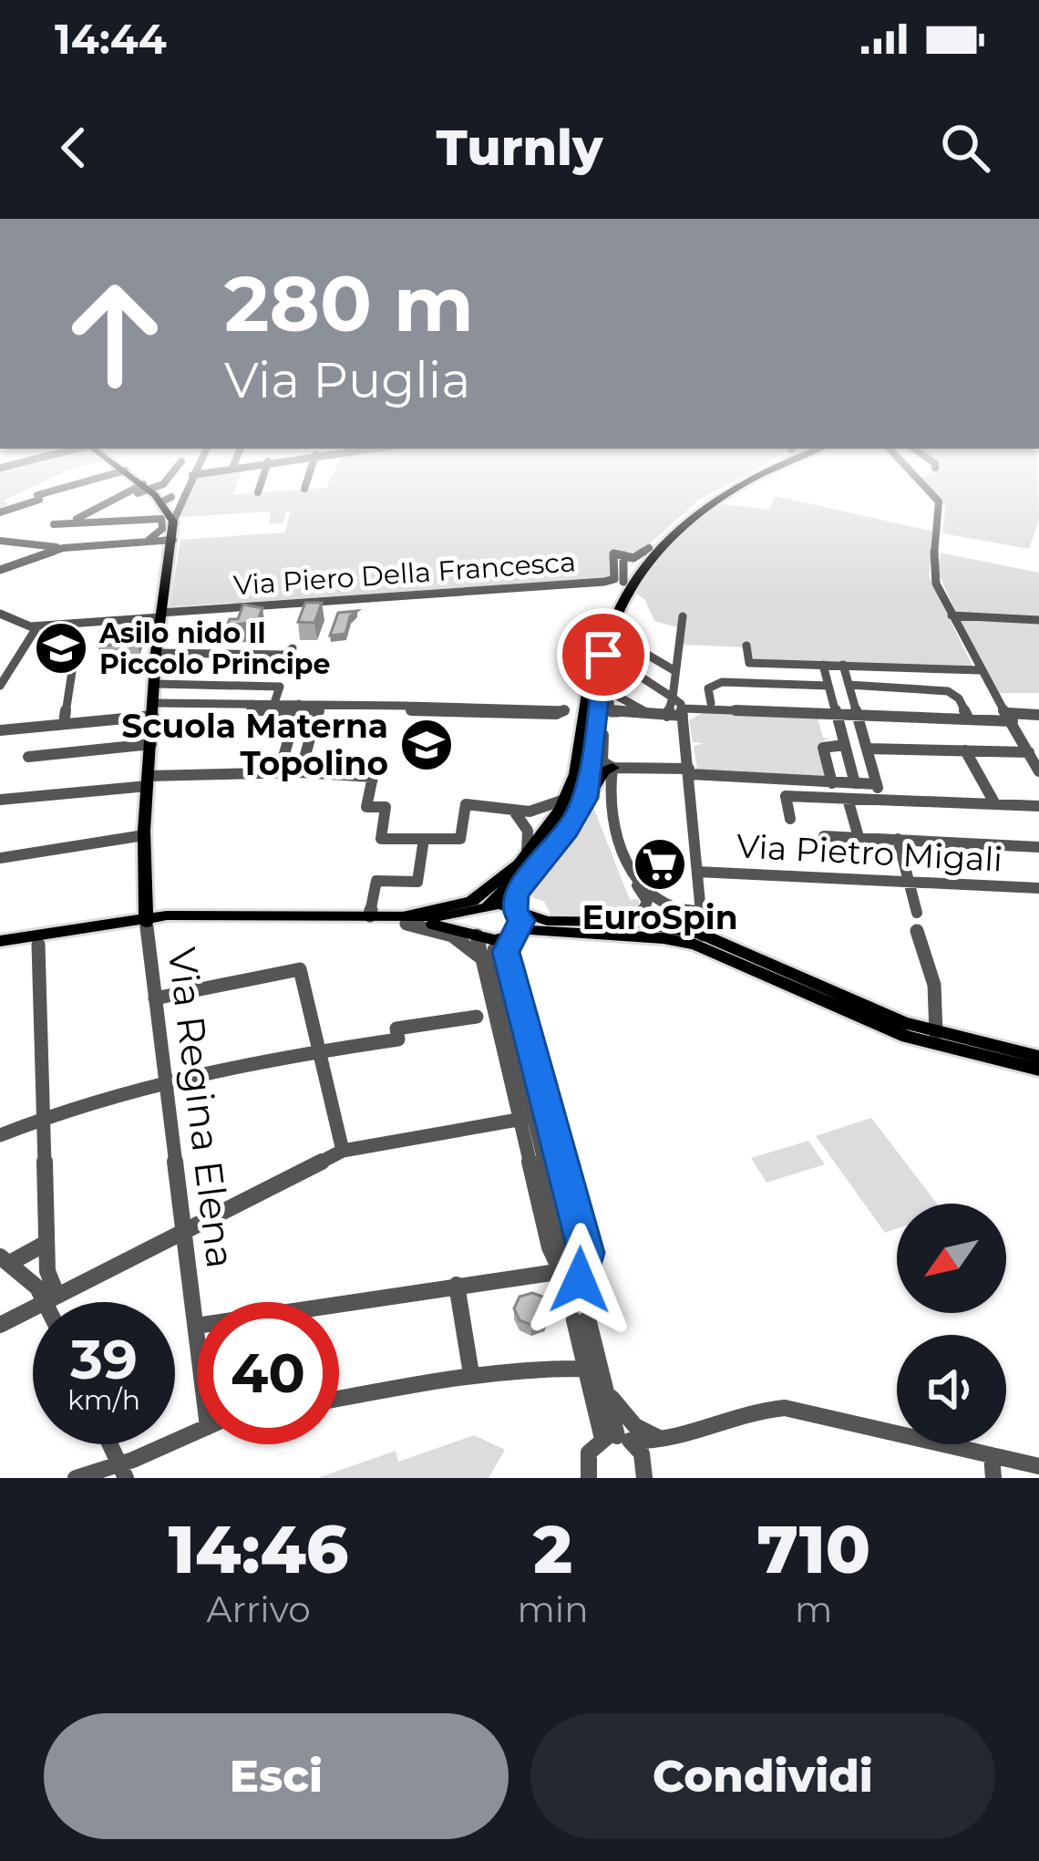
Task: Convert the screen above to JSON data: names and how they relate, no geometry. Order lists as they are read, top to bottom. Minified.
{"streets":{"street":["Via Piero Della Francesca","Via Pietro Migali","Via Regina Elena"]},"places":{"school or university":["Asilo nido Il Piccolo Principe","Scuola Materna Topolino"],"supermarket":["EuroSpin"]},"north":"bottom left","page":{"status":"14:44","header":"Turnly","turn":["280 m","Via Puglia"],"speed":"39 km/h","limit":"40","eta":["14:46","Arrivo","2","min","710","m"],"buttons":["Esci","Condividi"]}}
